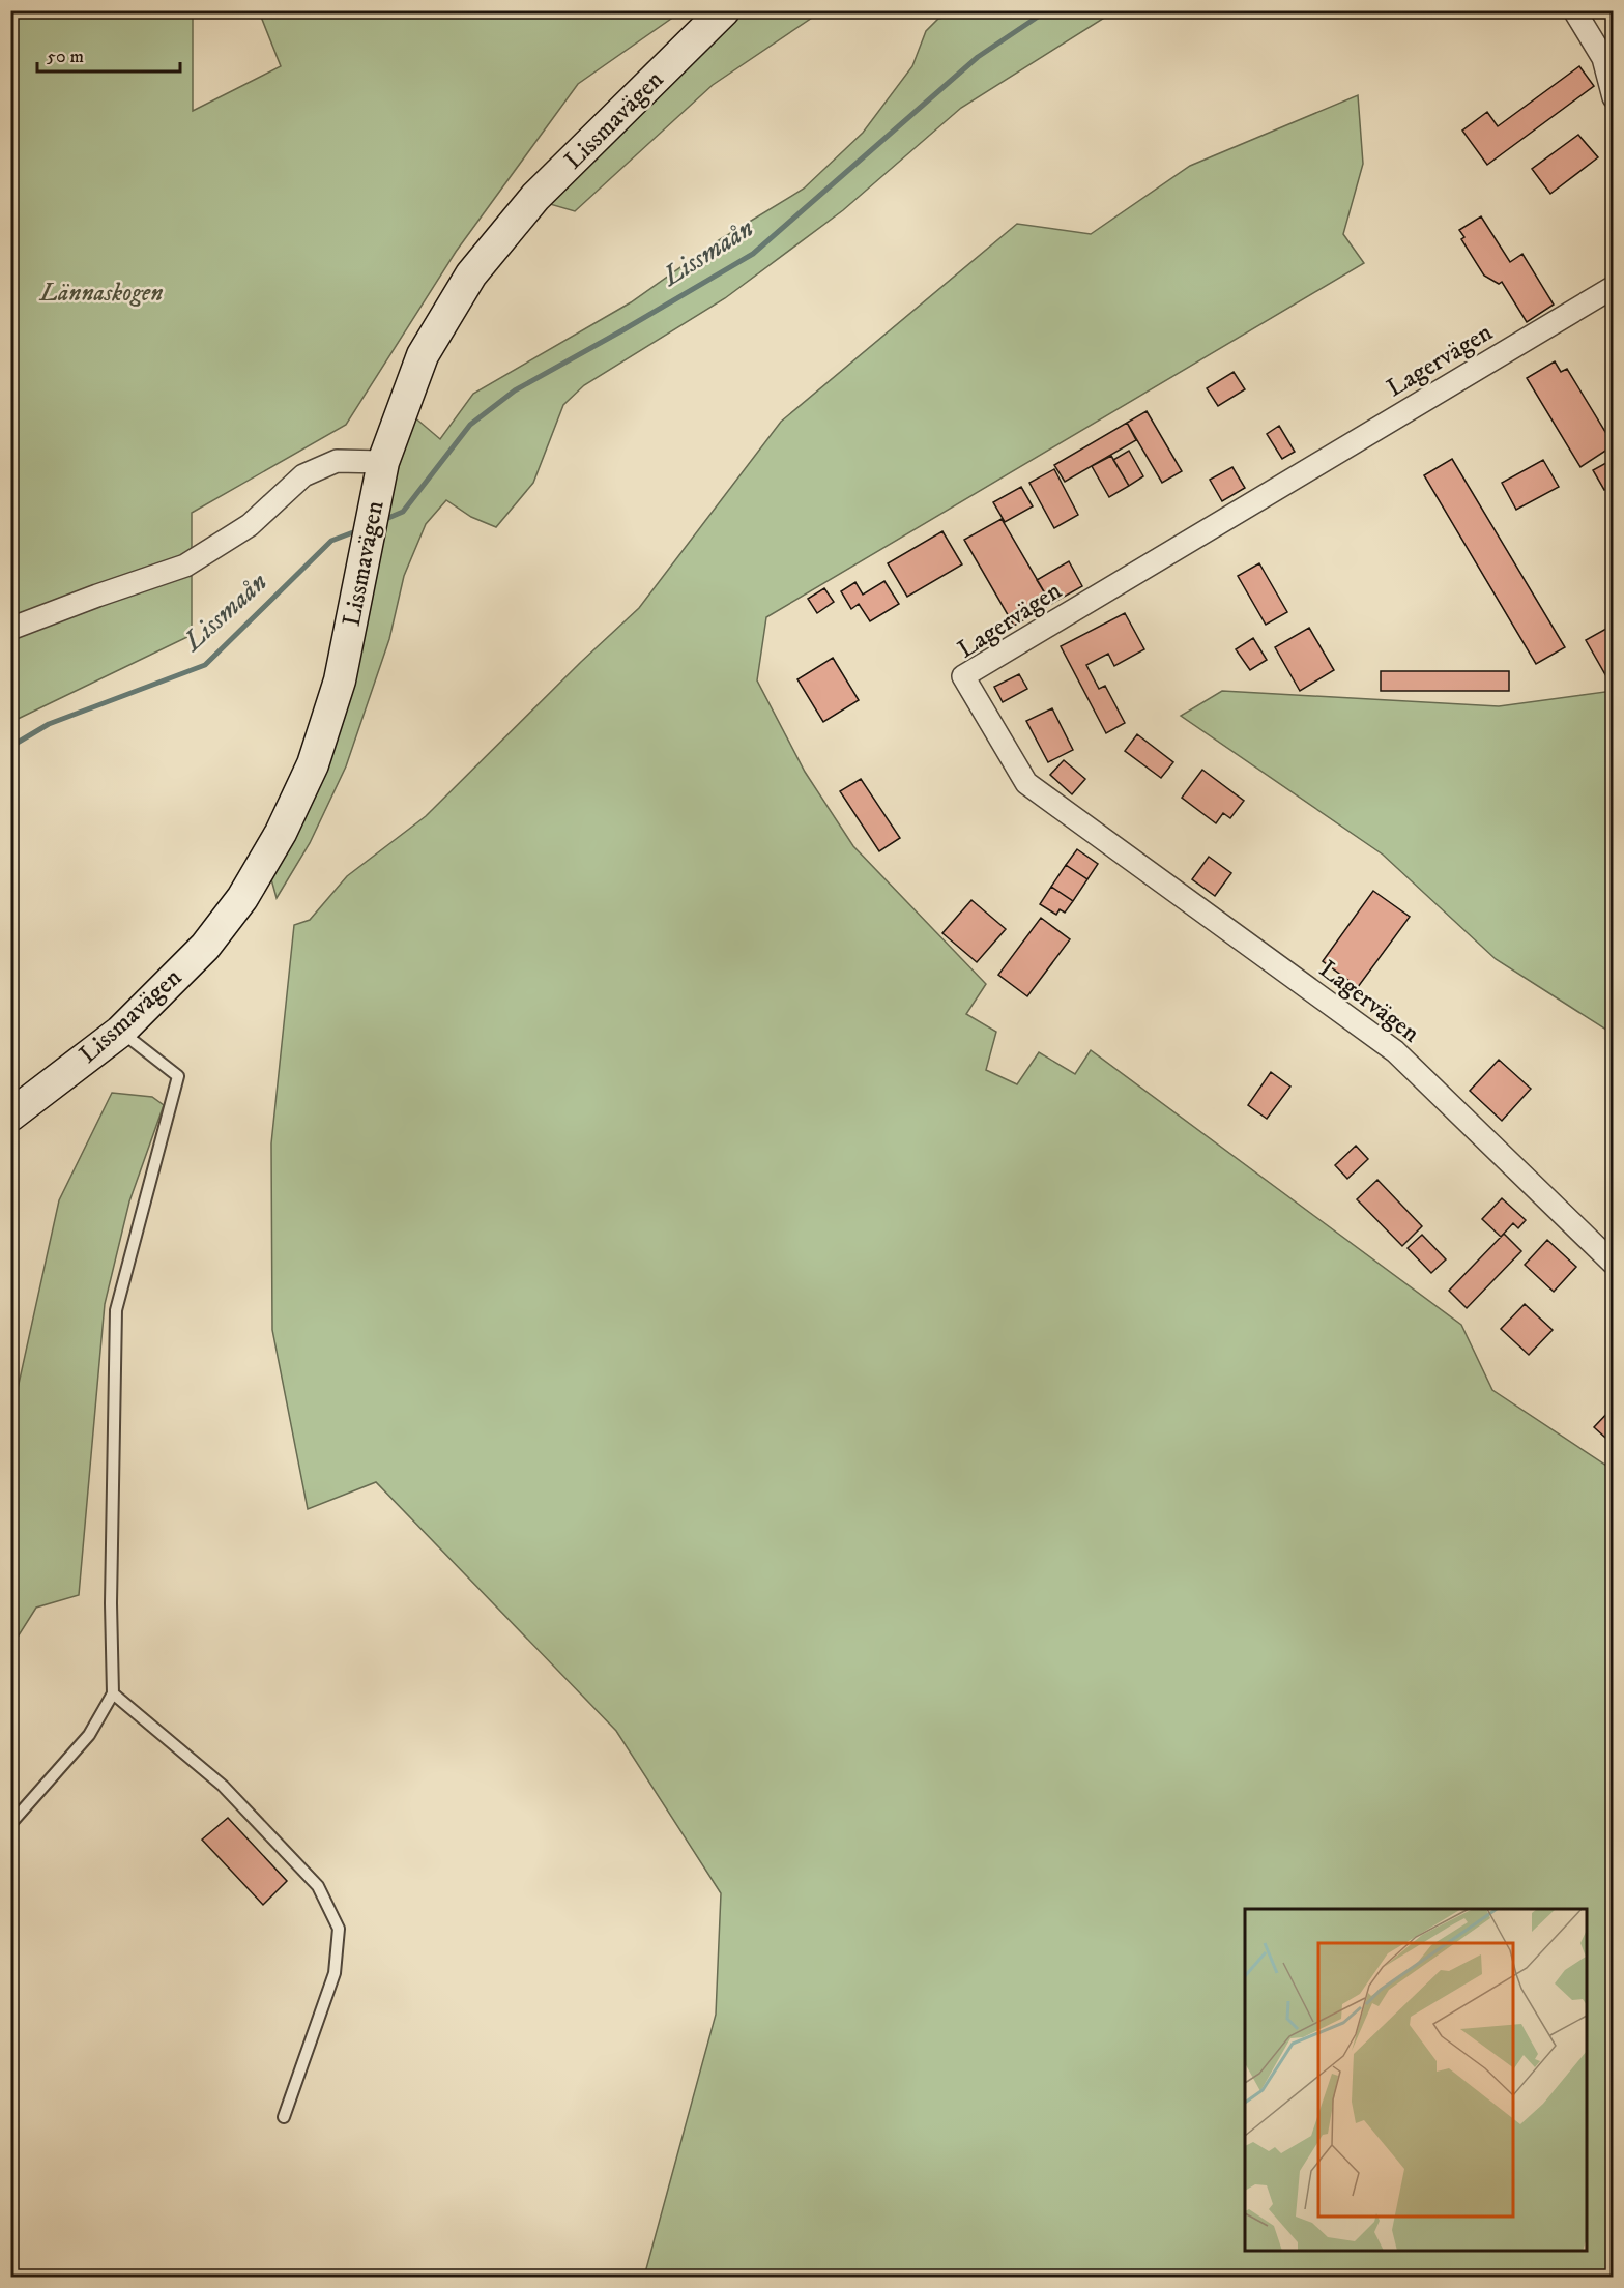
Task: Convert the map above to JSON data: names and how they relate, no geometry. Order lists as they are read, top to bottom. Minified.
{"streets":{"street":["Lissmavägen","Lagervägen"]},"water":["Lissmaån"],"parks":["Lännaskogen"],"scale_bar":"50 m"}
